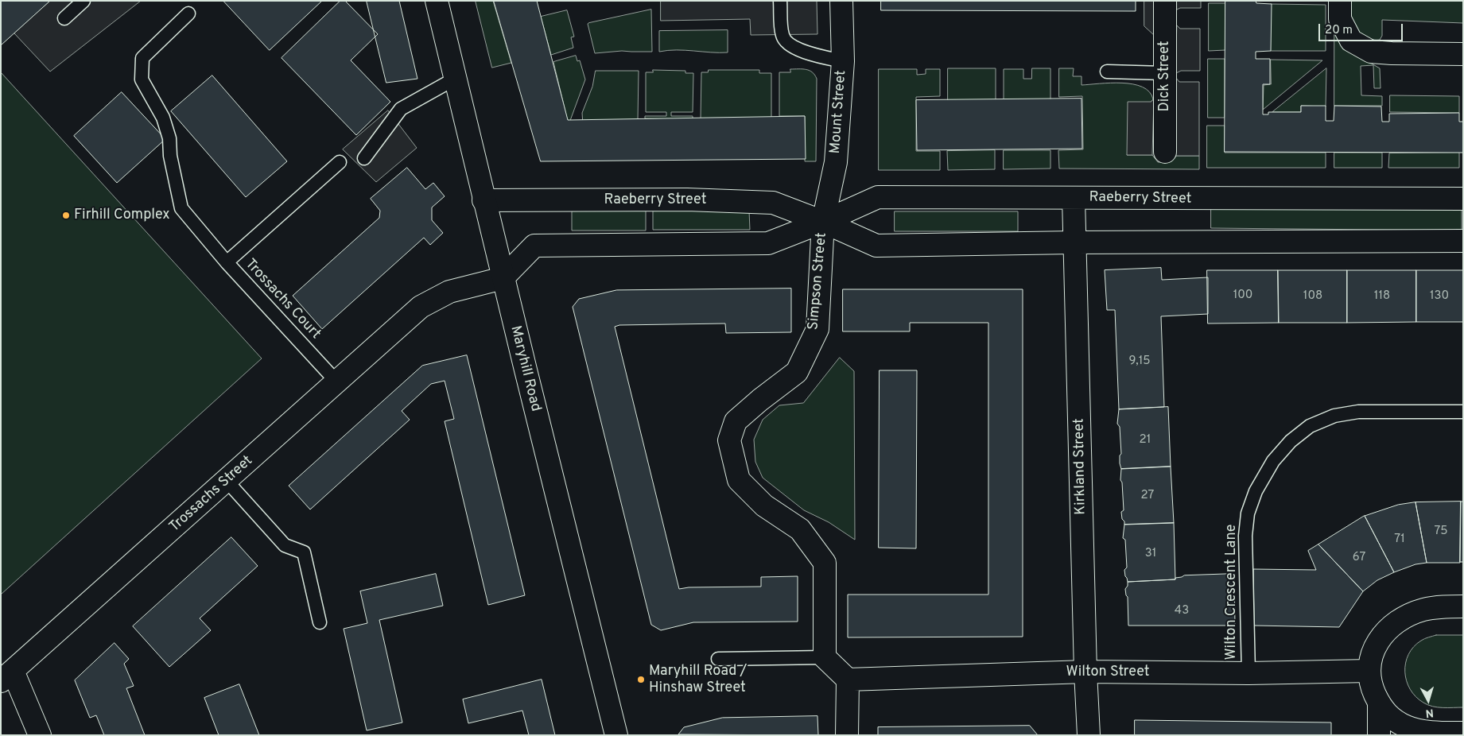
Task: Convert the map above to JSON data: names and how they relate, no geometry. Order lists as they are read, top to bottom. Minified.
{"streets":{"street":["Dick Street","Mount Street","Raeberry Street","Simpson Street","Maryhill Road","Kirkland Street","Trossachs Street","Wilton Street"],"lane":["Trossachs Court","Wilton Crescent Lane"]},"crossings":[["Mount Street","Raeberry Street"],["Mount Street","Simpson Street"],["Raeberry Street","Simpson Street"],["Raeberry Street","Maryhill Road"],["Raeberry Street","Kirkland Street"],["Raeberry Street","Trossachs Street"],["Trossachs Court","Trossachs Street"],["Maryhill Road","Trossachs Street"],["Kirkland Street","Wilton Street"],["Wilton Crescent Lane","Wilton Street"]],"places":["Firhill Complex","Maryhill Road / Hinshaw Street"],"house_numbers":["100","108","118","130","9,15","21","27","75","71","31","67","43"],"scale_bar":"20 m","north":"bottom"}
